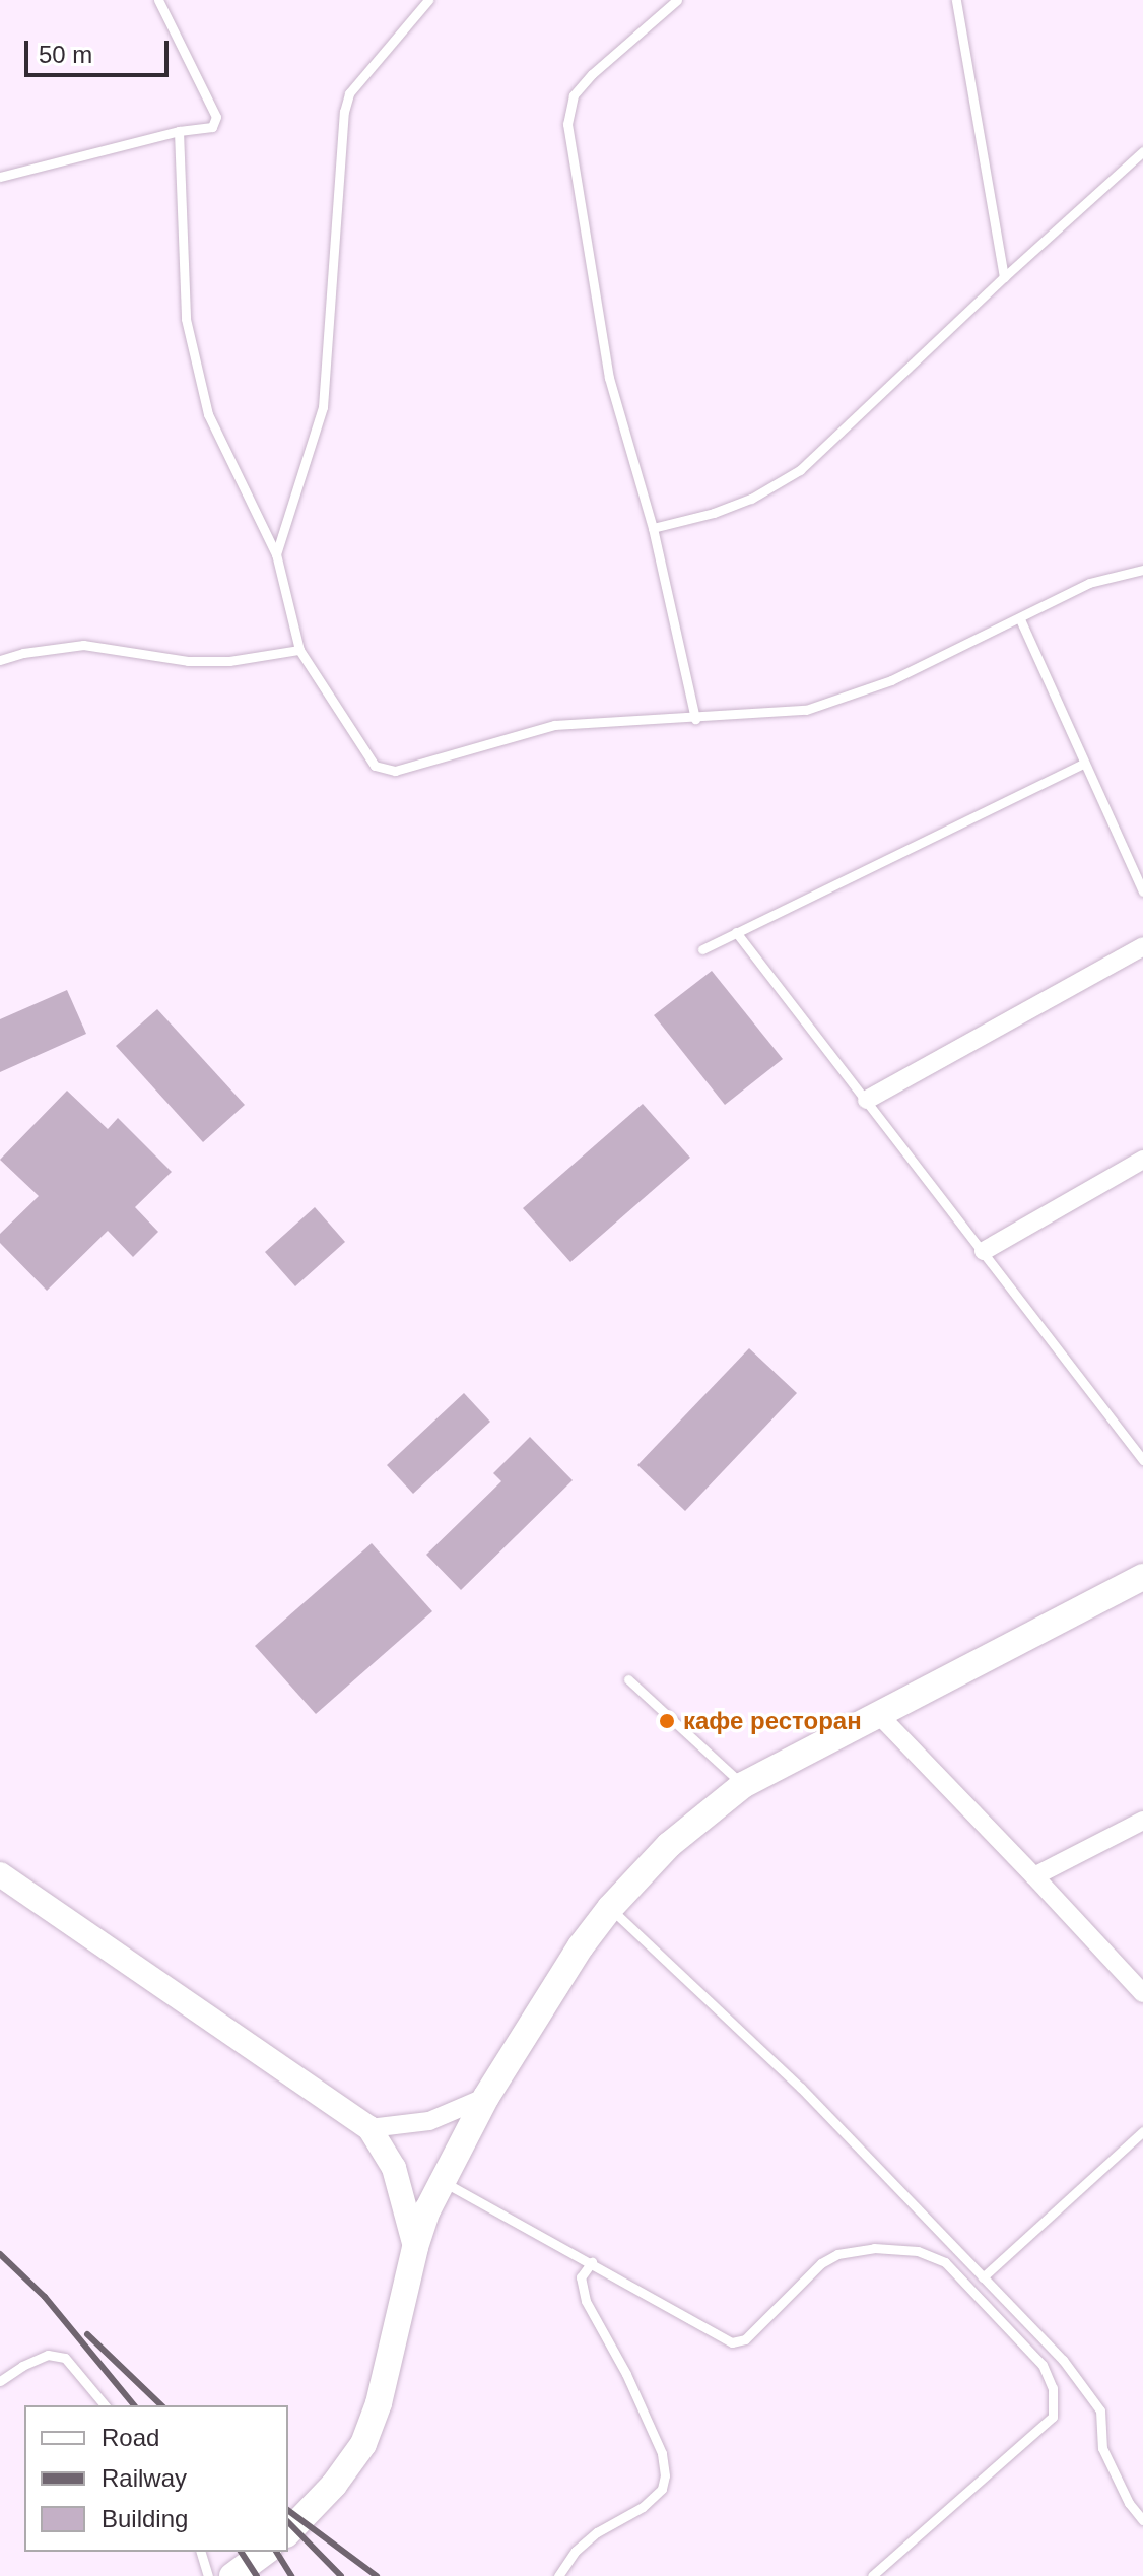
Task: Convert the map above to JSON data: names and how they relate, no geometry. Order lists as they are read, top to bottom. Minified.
{"places":["кафе ресторан"],"legend":["Road","Railway","Building"],"scale_bar":"50 m"}
